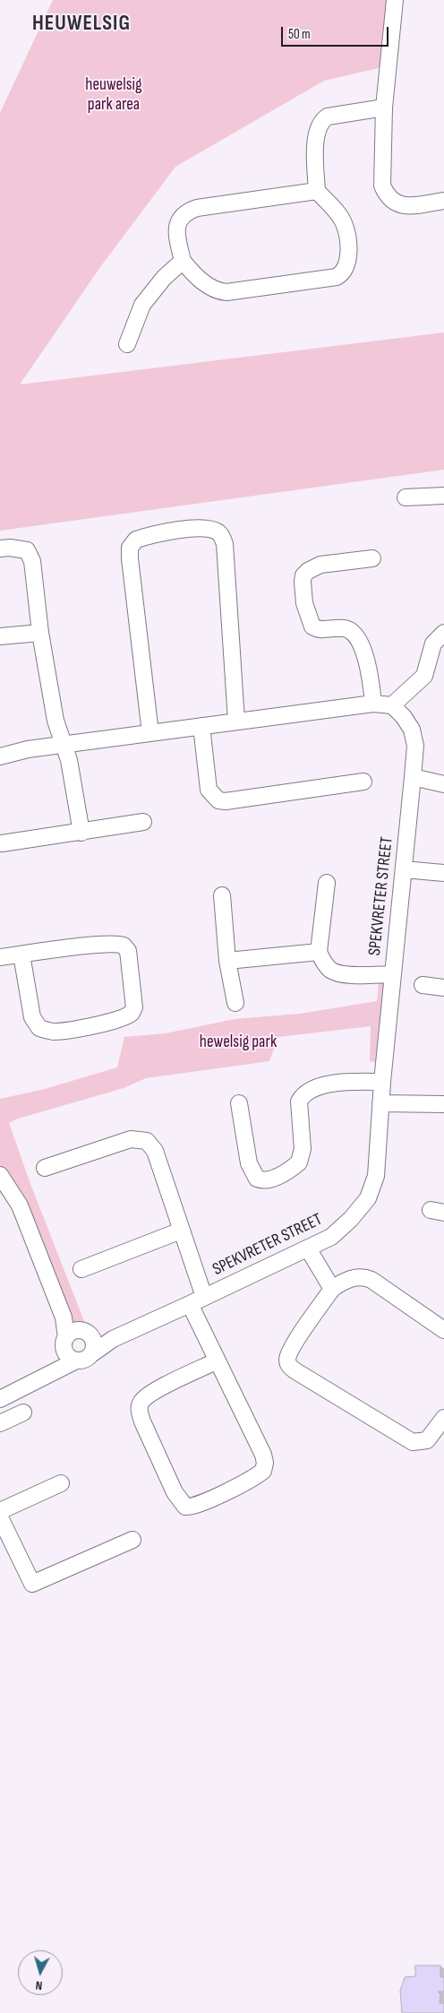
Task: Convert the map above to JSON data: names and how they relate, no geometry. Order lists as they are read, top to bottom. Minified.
{"streets":{"street":["SPEKVRETER STREET"]},"districts":["HEUWELSIG"],"parks":["heuwelsig park area","hewelsig park"],"scale_bar":"50 m","north":"bottom"}
